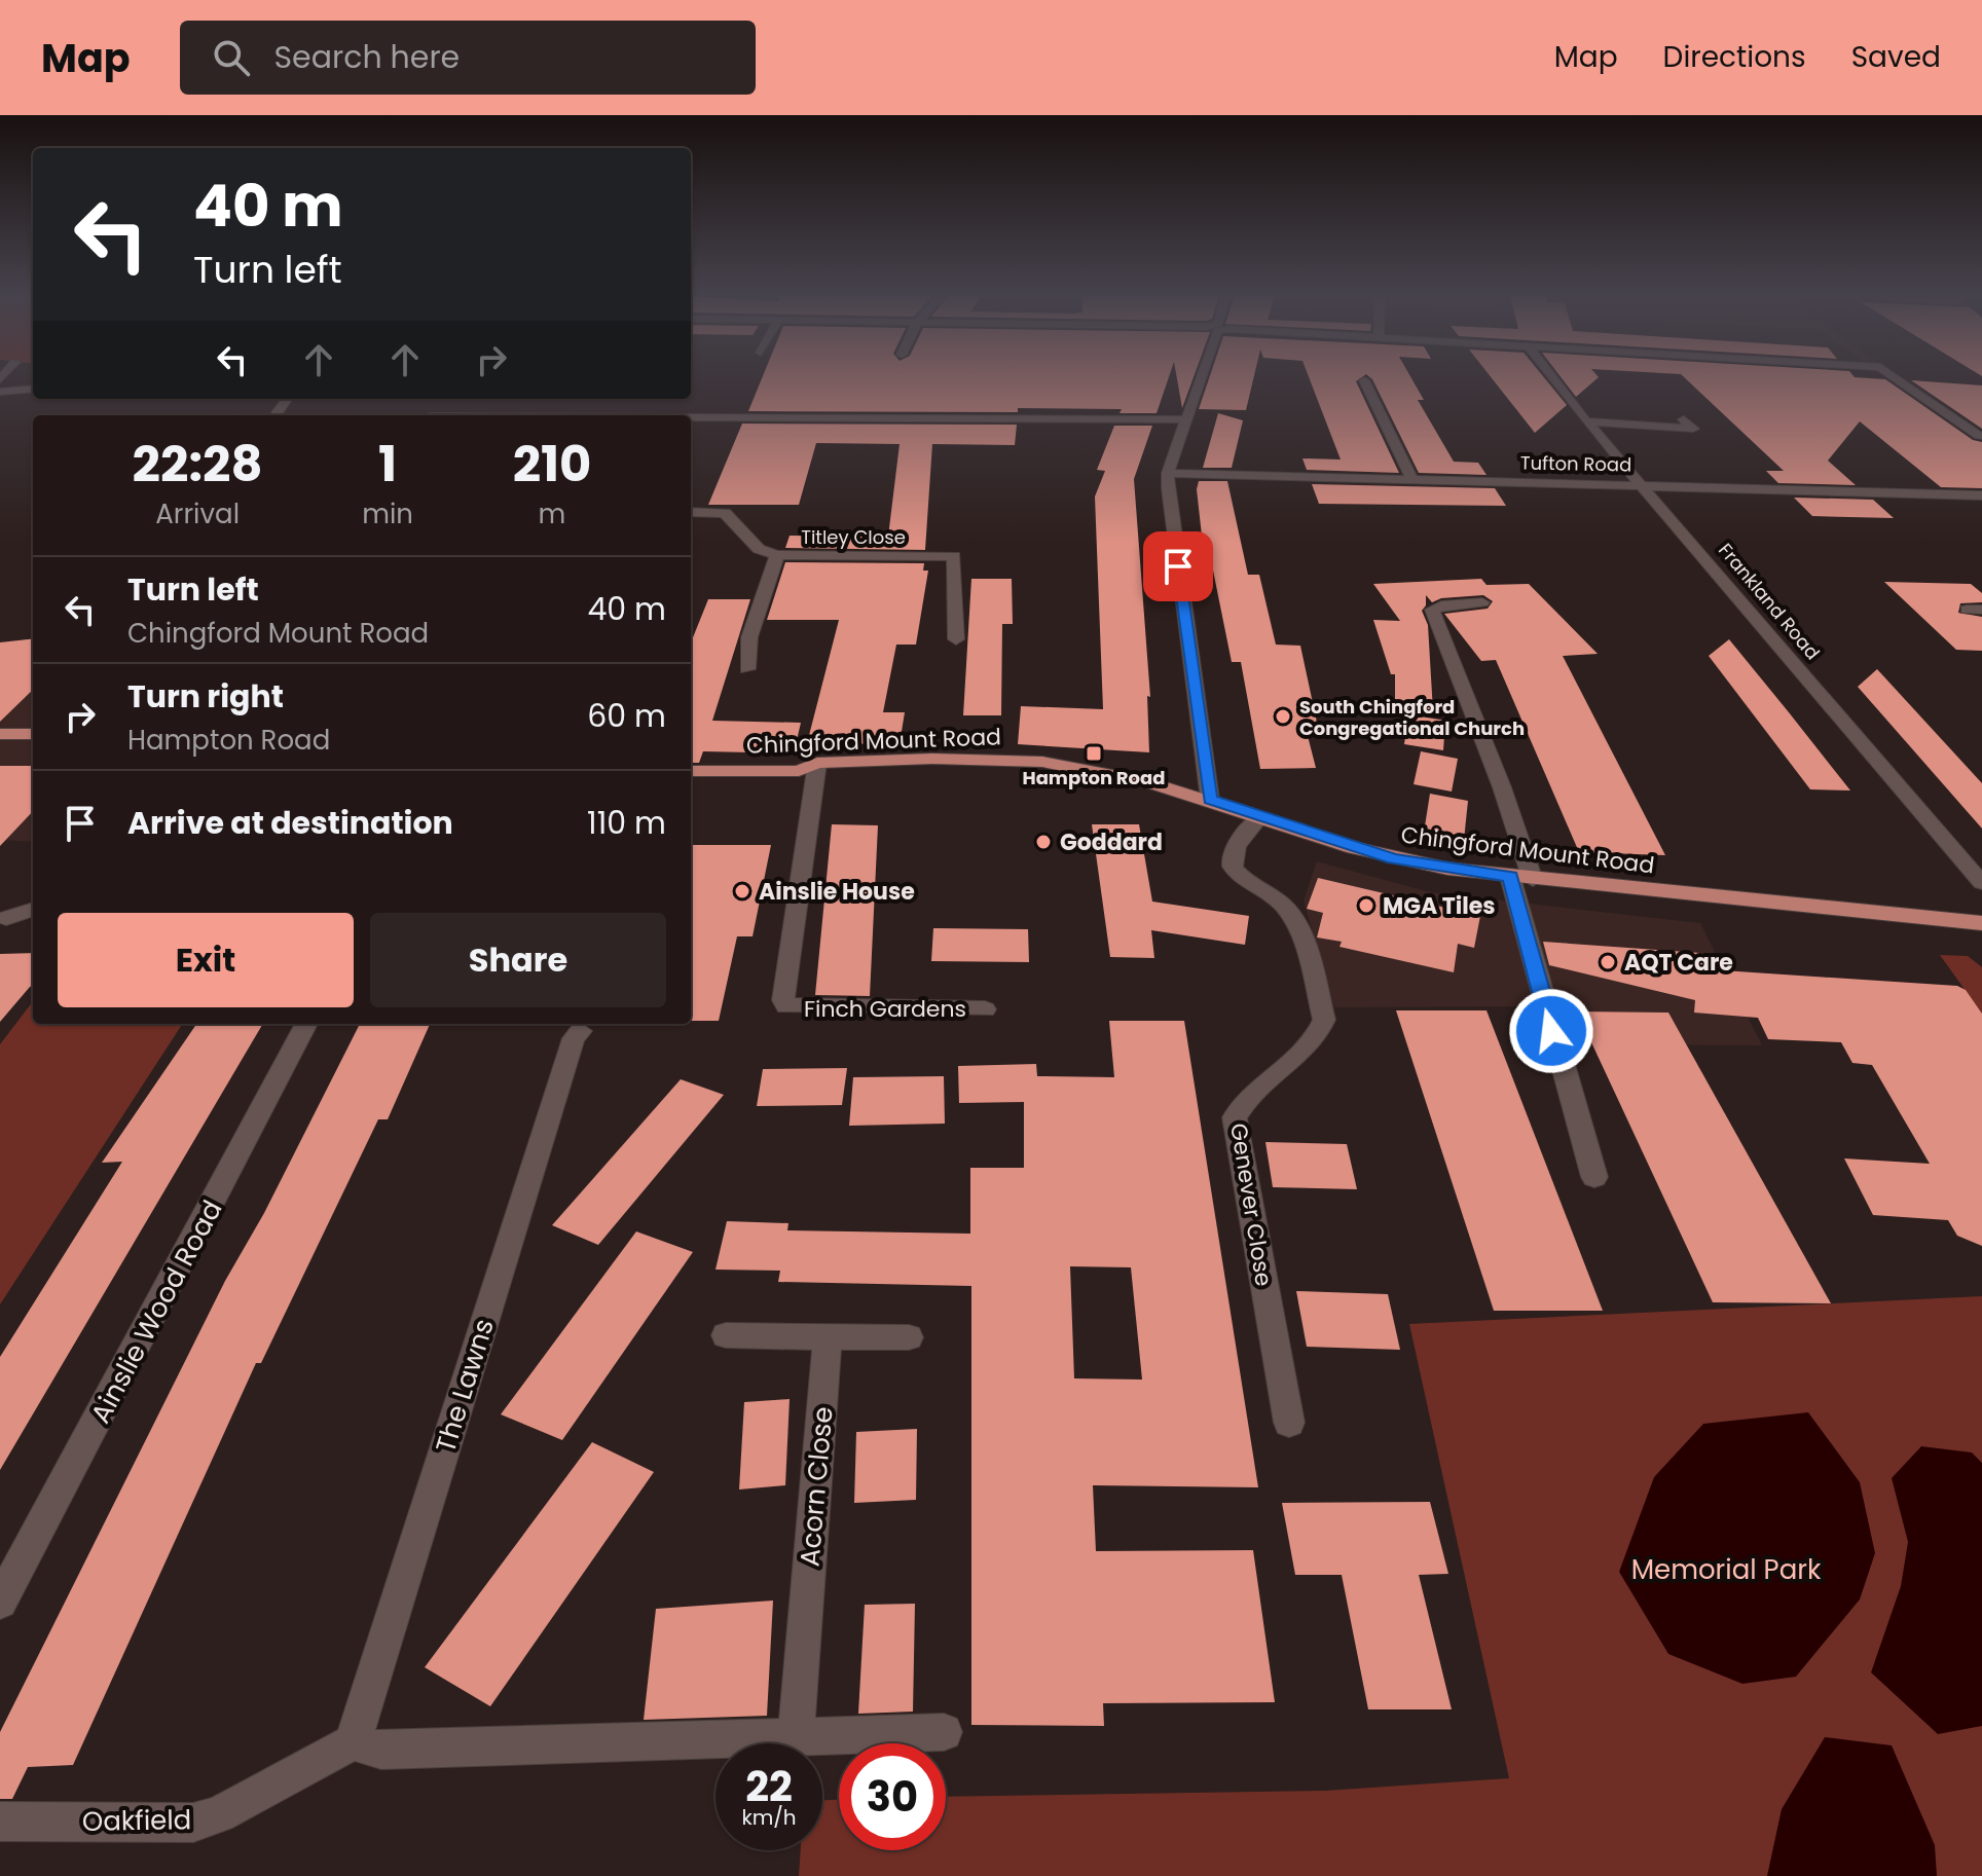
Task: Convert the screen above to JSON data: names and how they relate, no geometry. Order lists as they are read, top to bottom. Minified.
{"streets":{"main road":["Chingford Mount Road"],"street":["Tufton Road","Titley Close","Frankland Road","Finch Gardens","Genever Close","Ainslie Wood Road","The Lawns","Acorn Close","Oakfield"]},"crossings":[["Tufton Road","Frankland Road"],["Chingford Mount Road","Finch Gardens"],["Chingford Mount Road","Genever Close"],["The Lawns","Oakfield"]],"parks":["Memorial Park"],"places":{"other":["South Chingford Congregational Church","Goddard","Ainslie House","MGA Tiles","AQT Care"],"transit":["Hampton Road"]},"page":{"header":"Map","search":"Search here","nav":["Map","Directions","Saved"],"turn":["40 m","Turn left"],"eta":["22:28","Arrival","1","min","210","m"],"list":[{"name":"Turn left","note":"Chingford Mount Road","value":"40 m"},{"name":"Turn right","note":"Hampton Road","value":"60 m"},{"name":"Arrive at destination","value":"110 m"}],"buttons":["Exit","Share"],"speed":"22 km/h","limit":"30"}}
